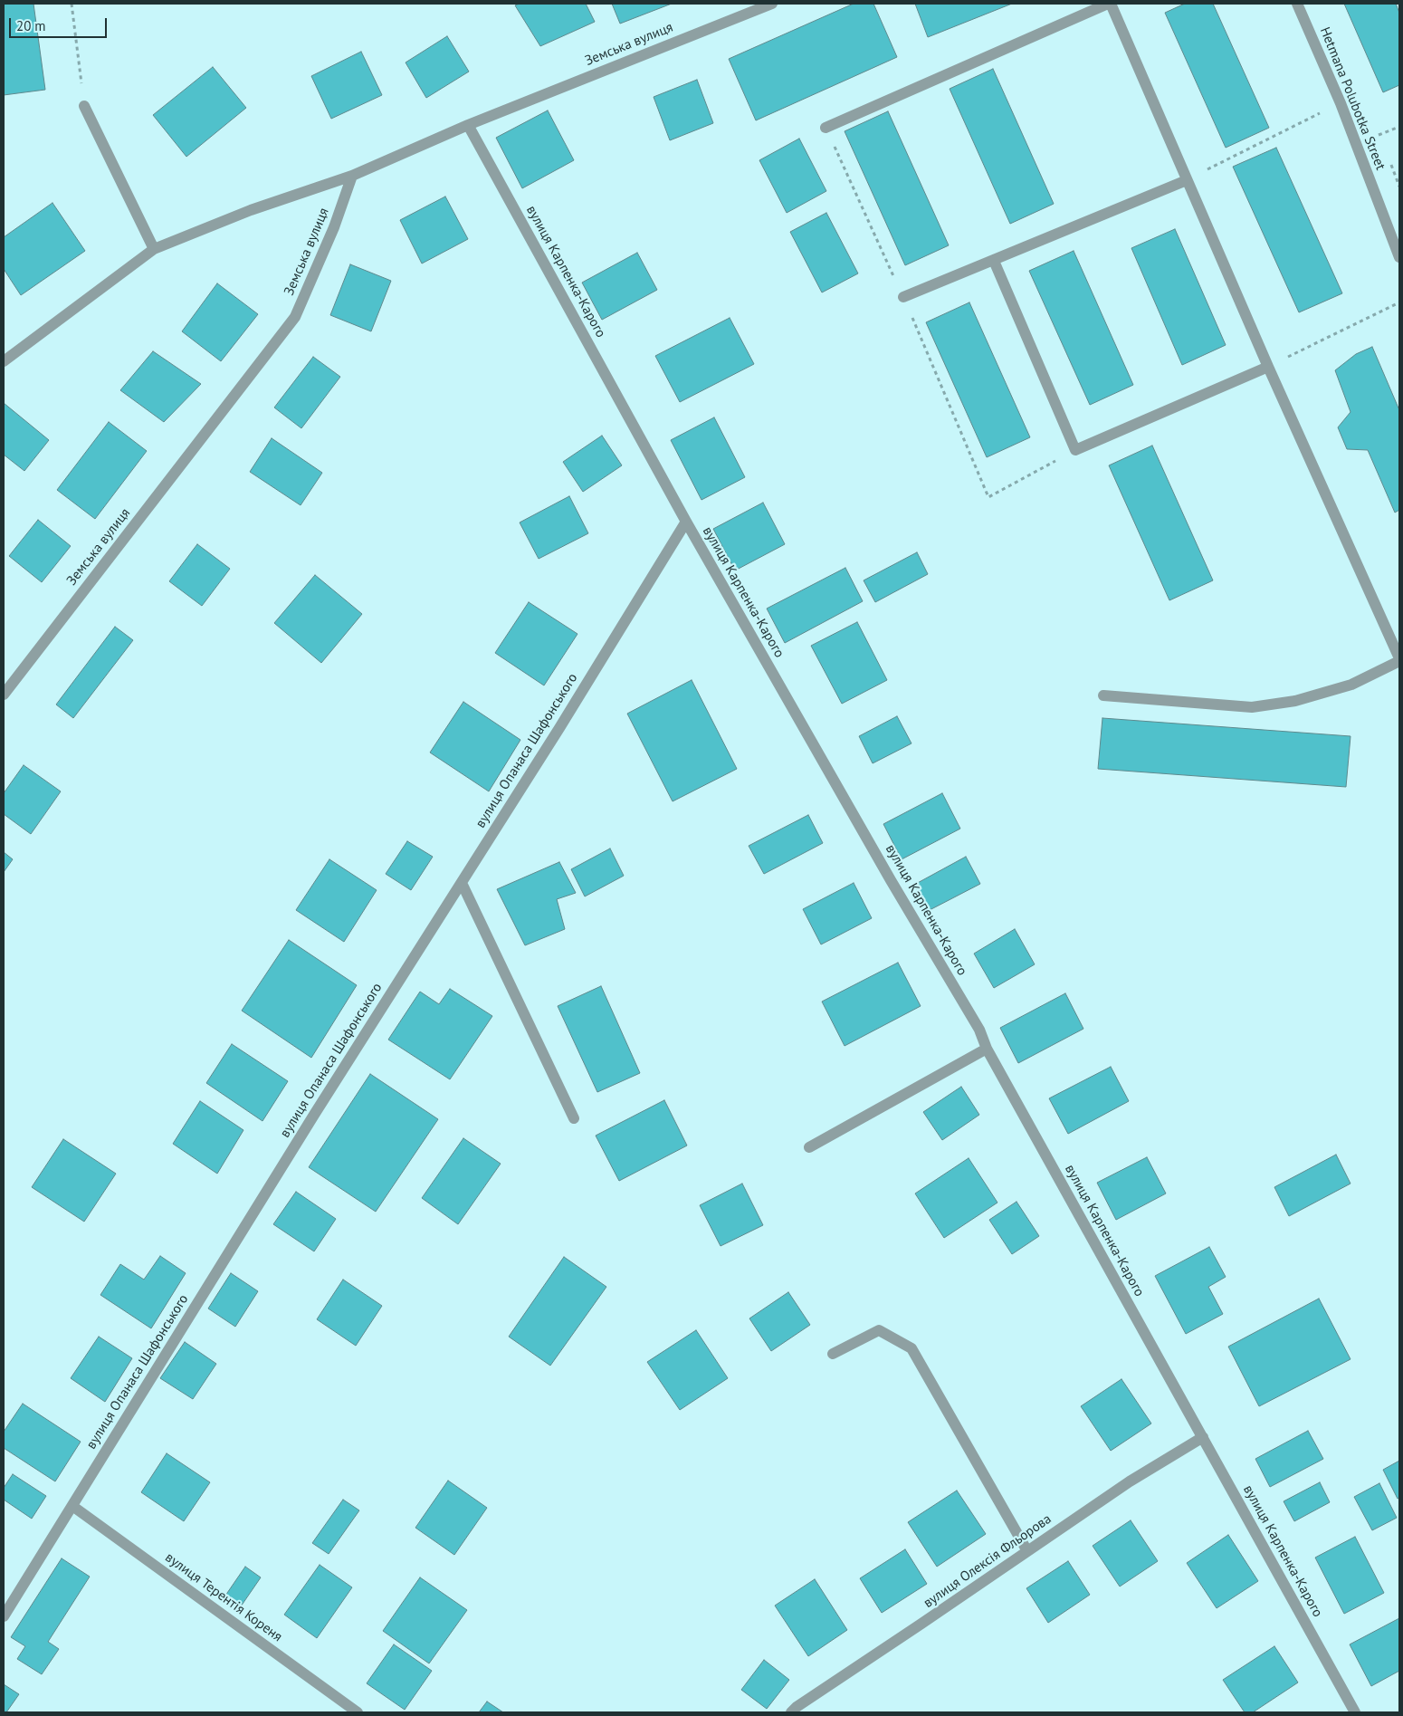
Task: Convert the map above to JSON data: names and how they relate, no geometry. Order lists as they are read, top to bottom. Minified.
{"streets":{"street":["Земська вулиця","Hetmana Polubotka Street","вулиця Карпенка-Карого","вулиця Опанаса Шафонського","вулиця Олексія Фльорова","вулиця Терентія Кореня"]},"crossings":[["Земська вулиця","вулиця Карпенка-Карого"],["вулиця Карпенка-Карого","вулиця Опанаса Шафонського"],["вулиця Карпенка-Карого","вулиця Олексія Фльорова"],["вулиця Опанаса Шафонського","вулиця Терентія Кореня"]],"scale_bar":"20 m"}
